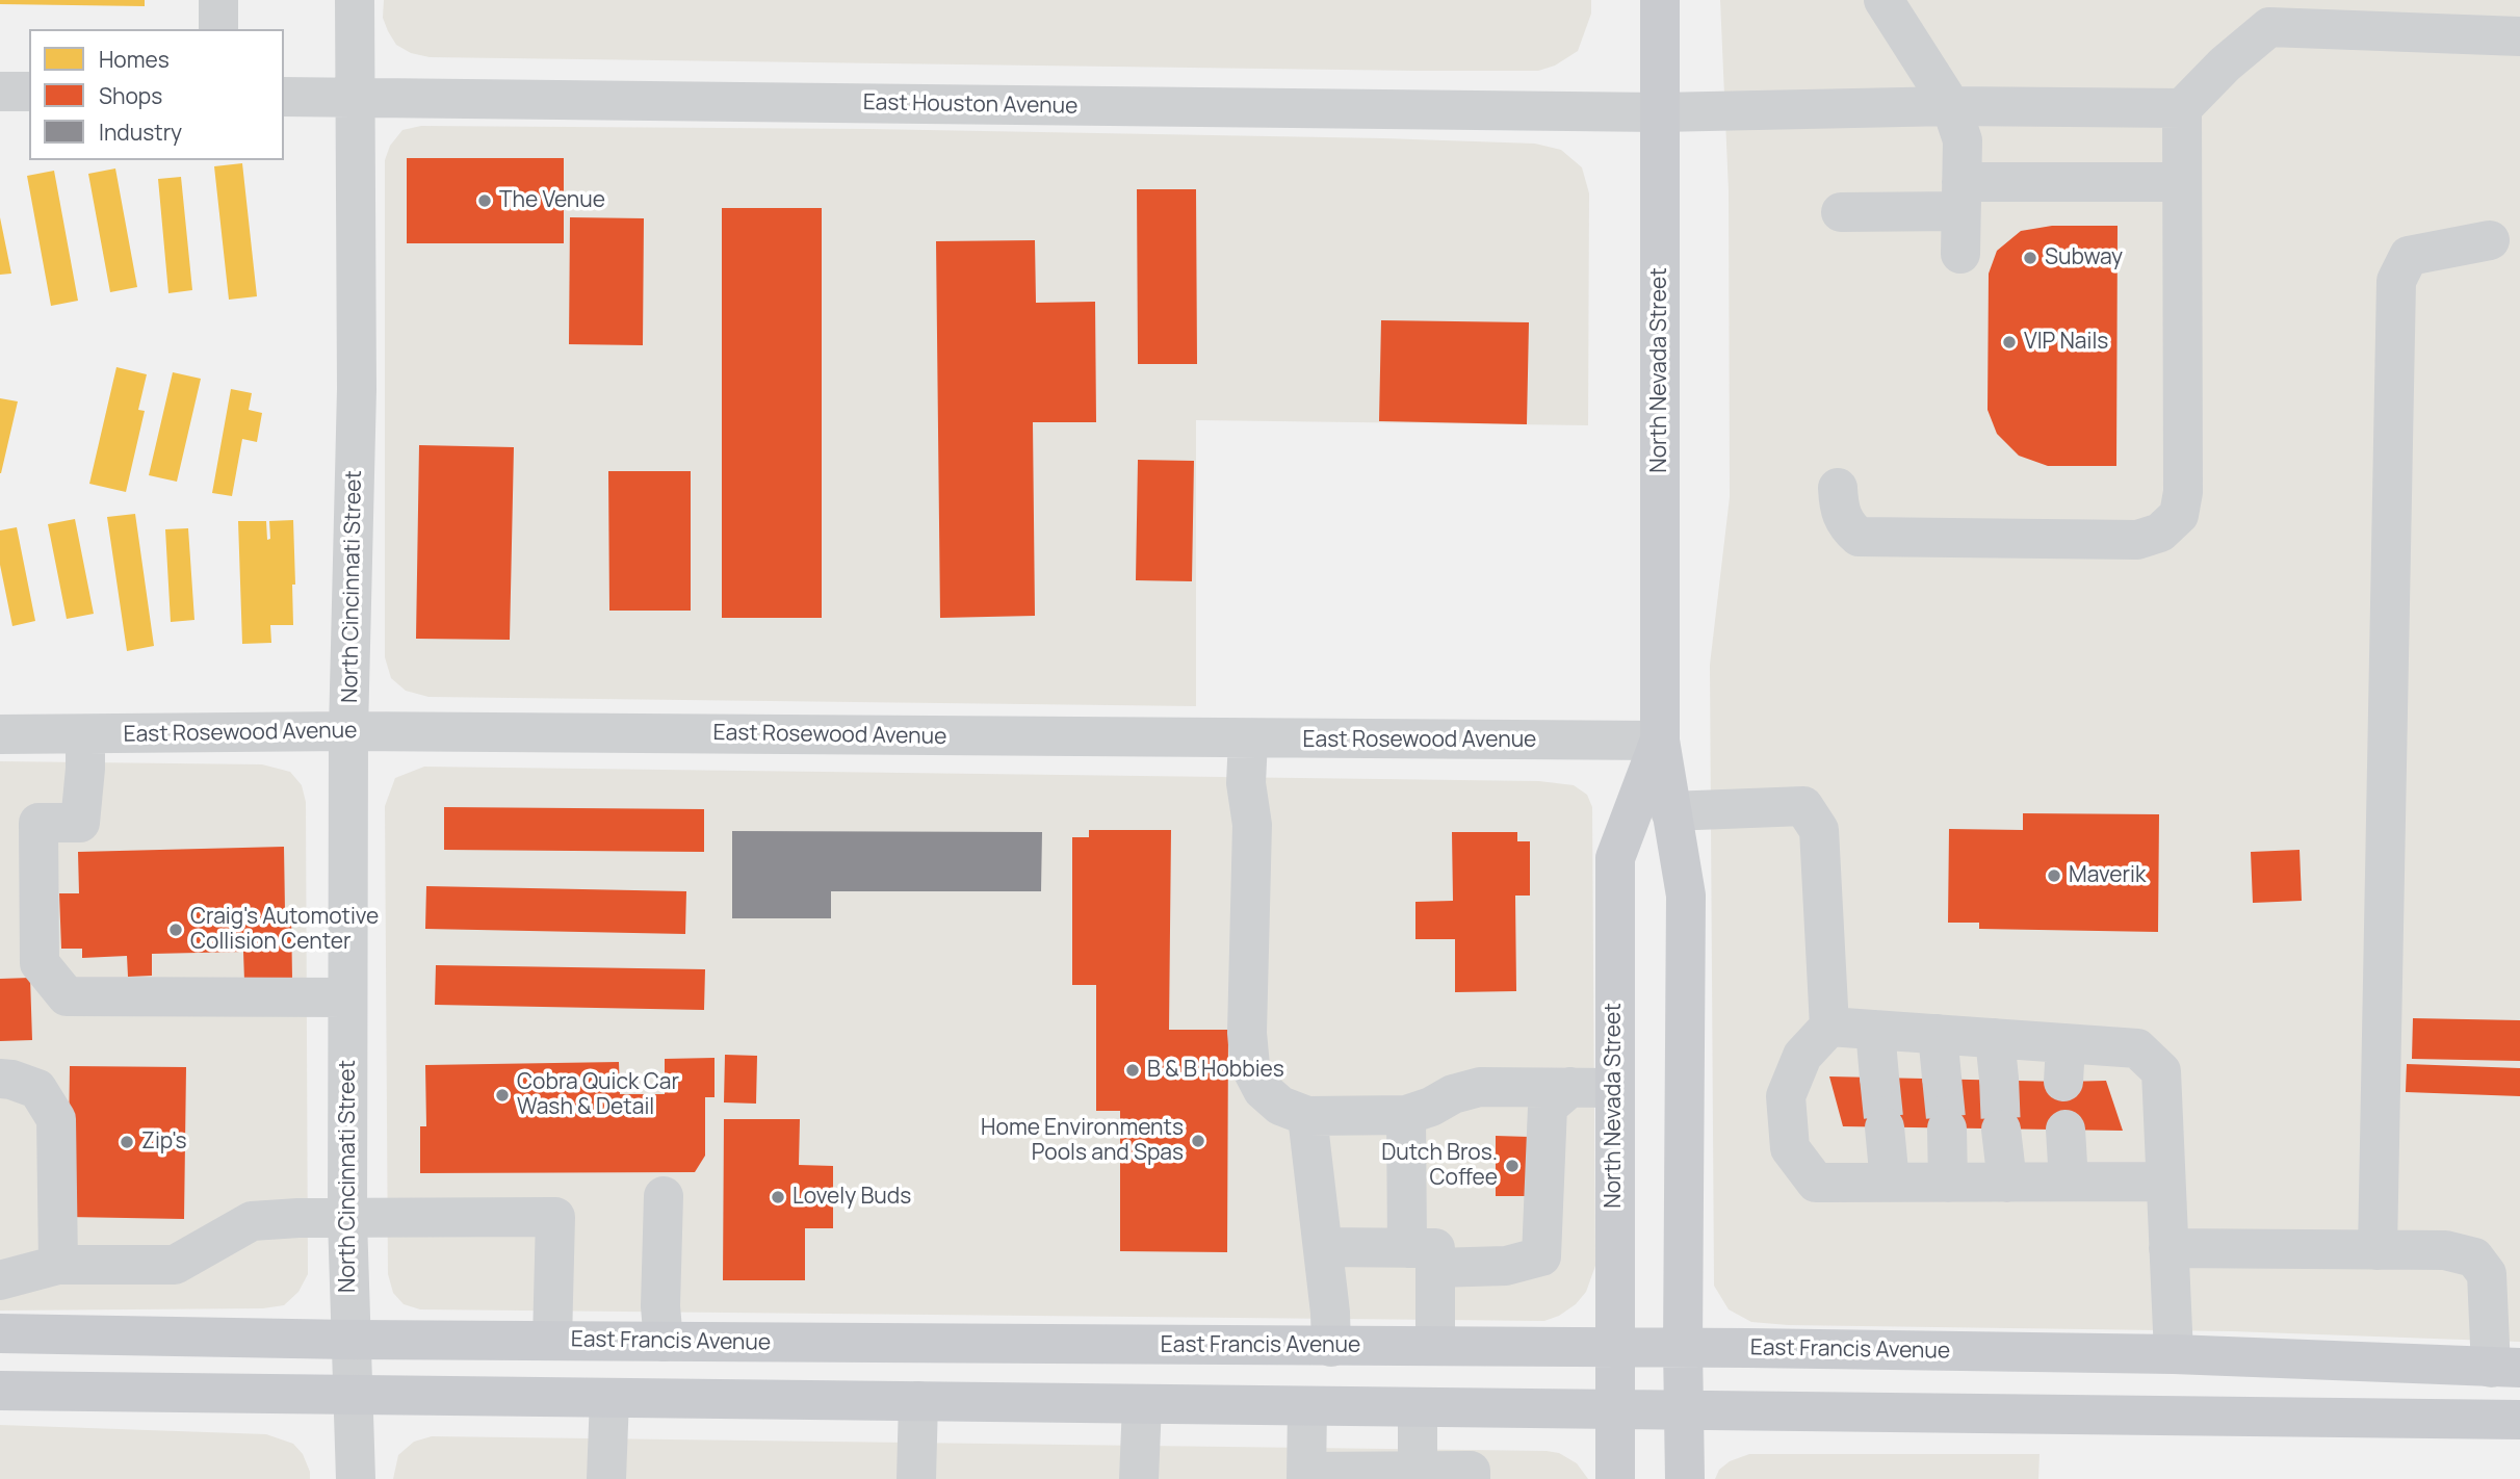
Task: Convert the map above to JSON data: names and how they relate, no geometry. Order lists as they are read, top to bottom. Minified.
{"streets":{"main road":["North Nevada Street","East Francis Avenue"],"street":["East Houston Avenue","North Cincinnati Street","East Rosewood Avenue"]},"crossings":[["East Houston Avenue","North Nevada Street"],["East Houston Avenue","North Cincinnati Street"],["North Nevada Street","East Rosewood Avenue"],["North Nevada Street","East Francis Avenue"],["North Cincinnati Street","East Rosewood Avenue"],["North Cincinnati Street","East Francis Avenue"]],"places":["The Venue","Subway","VIP Nails","Maverik","Craig's Automotive Collision Center","B & B Hobbies","Cobra Quick Car Wash & Detail","Home Environments Pools and Spas","Zip's","Dutch Bros. Coffee","Lovely Buds"],"legend":["Homes","Shops","Industry"]}
